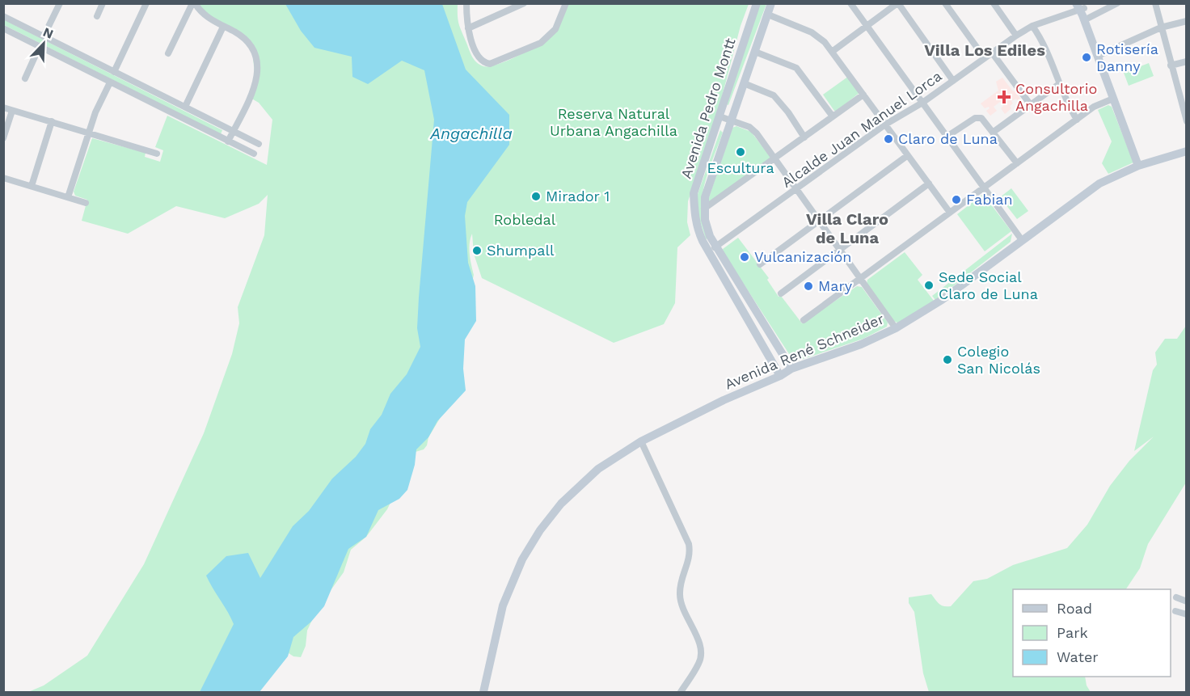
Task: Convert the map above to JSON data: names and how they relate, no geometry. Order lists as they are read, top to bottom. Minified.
{"streets":{"main road":["Avenida Pedro Montt","Avenida René Schneider"],"street":["Alcalde Juan Manuel Lorca"]},"crossings":[["Avenida Pedro Montt","Alcalde Juan Manuel Lorca"],["Avenida Pedro Montt","Avenida René Schneider"]],"districts":["Villa Los Ediles","Villa Claro de Luna"],"water":["Angachilla"],"parks":["Reserva Natural Urbana Angachilla","Robledal"],"places":{"other":["Rotisería Danny","Claro de Luna","Escultura","Mirador 1","Fabian","Shumpall","Vulcanización","Sede Social Claro de Luna","Mary","Colegio San Nicolás"],"health":["Consultorio Angachilla"]},"legend":["Road","Park","Water"],"north":"top right"}
